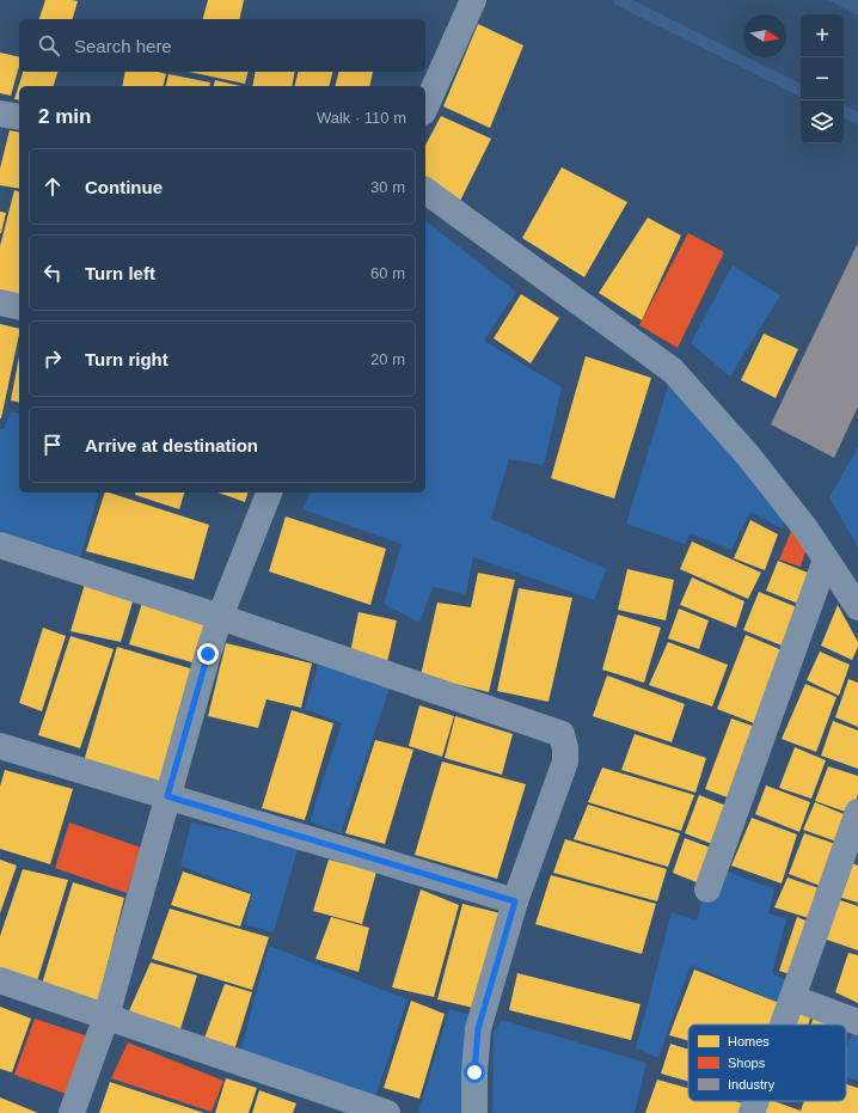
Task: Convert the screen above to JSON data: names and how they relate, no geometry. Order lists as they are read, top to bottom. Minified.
{"legend":["Homes","Shops","Industry"],"north":"right","page":{"map_buttons":["+","−"],"search":"Search here","heading":["2 min","Walk · 110 m"],"list":[["Continue","30 m"],["Turn left","60 m"],["Turn right","20 m"],"Arrive at destination"]}}
